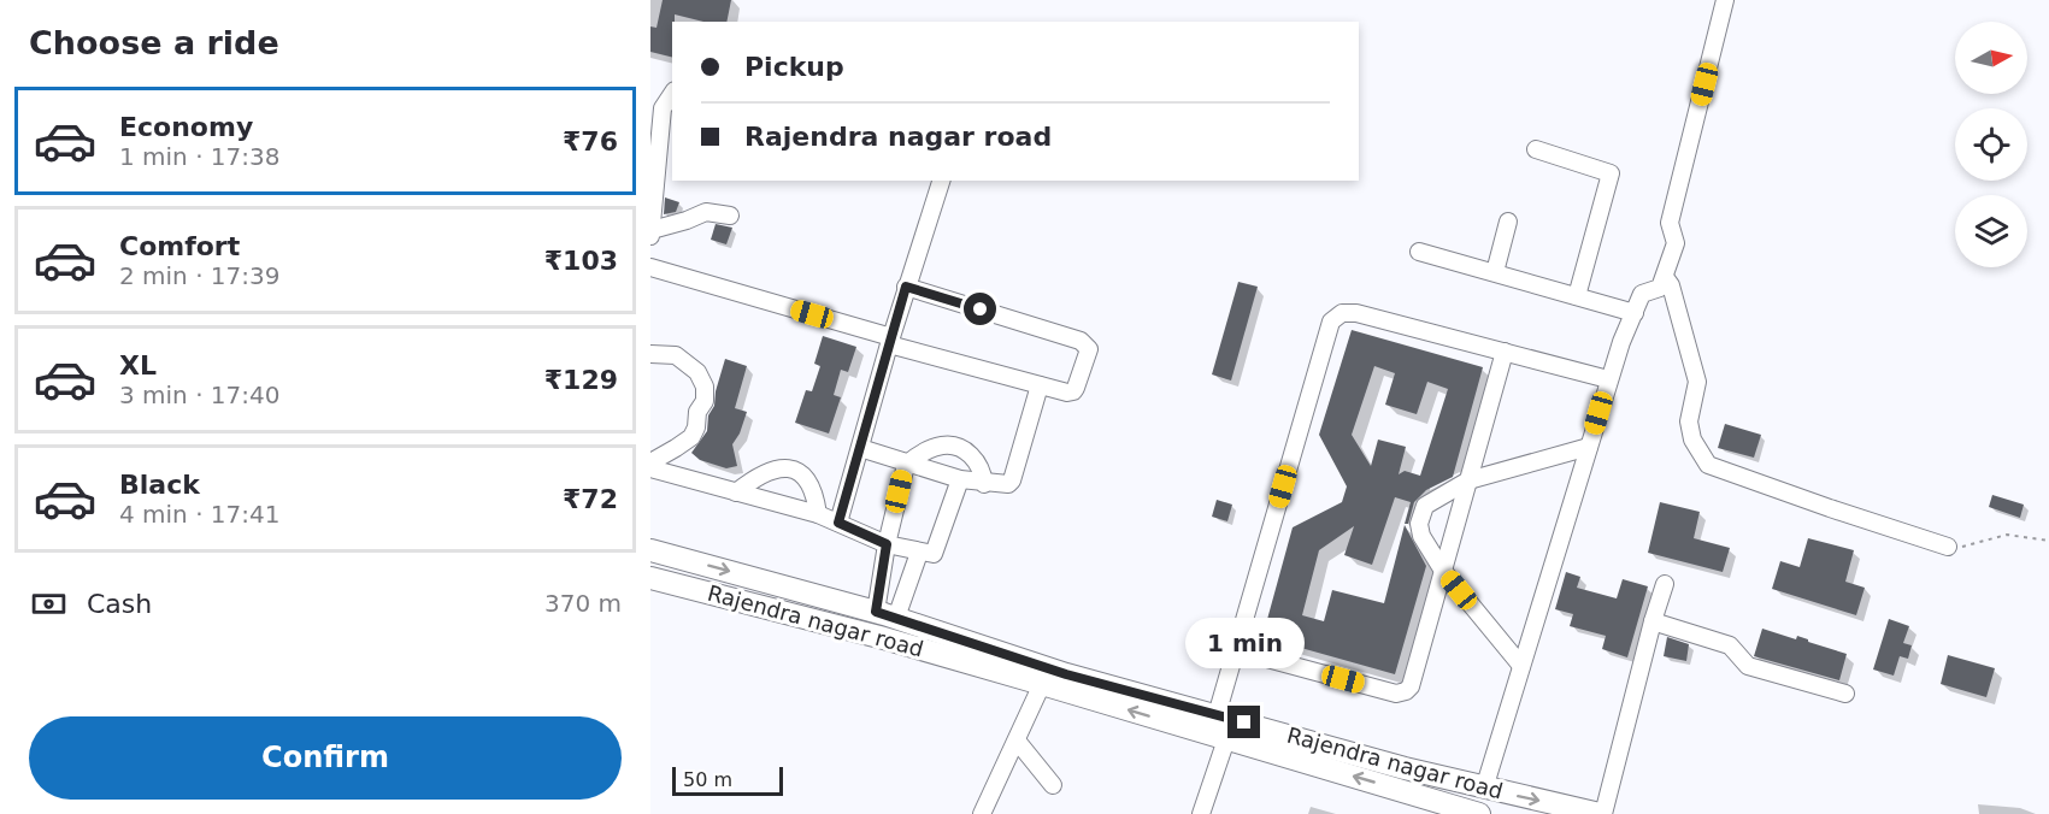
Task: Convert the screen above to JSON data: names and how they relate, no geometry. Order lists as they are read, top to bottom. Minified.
{"streets":{"main road":["Rajendra nagar road"]},"scale_bar":"50 m","north":"right","page":{"heading":"Choose a ride","banner":["Pickup","Rajendra nagar road"],"list":[{"name":"Economy","note":"1 min · 17:38","value":"₹76"},{"name":"Comfort","note":"2 min · 17:39","value":"₹103"},{"name":"XL","note":"3 min · 17:40","value":"₹129"},{"name":"Black","note":"4 min · 17:41","value":"₹72"}],"pay":["Cash","370 m"],"bubble":"1 min","buttons":"Confirm","scale":"50 m"}}
